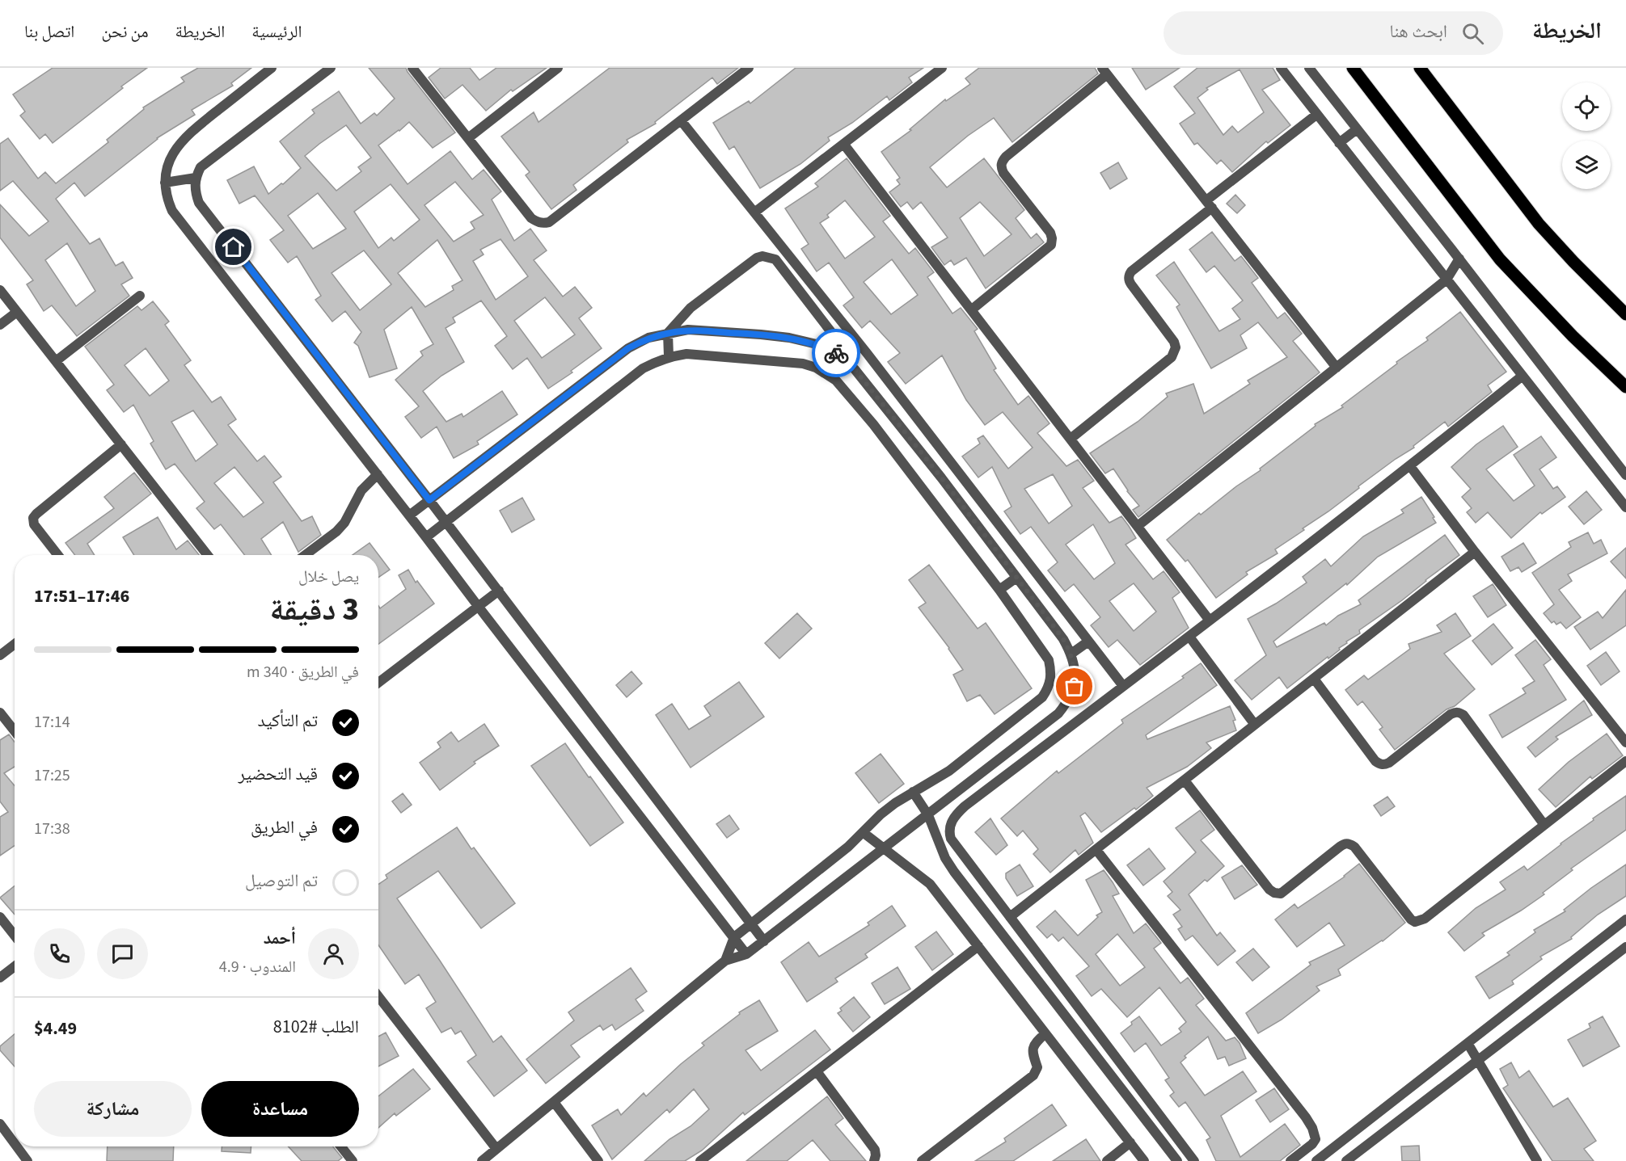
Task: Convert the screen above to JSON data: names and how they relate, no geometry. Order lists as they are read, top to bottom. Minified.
{"page":{"header":"الخريطة","search":"ابحث هنا","nav":["الرئيسية","الخريطة","من نحن","اتصل بنا"],"heading":["3 دقيقة","يصل خلال","17:46–17:51"],"panel":["أحمد","المندوب · 4.9","الطلب #8102","$4.49"],"bar":"في الطريق · 340 m","list":[["تم التأكيد","17:14"],["قيد التحضير","17:25"],["في الطريق","17:38"],"تم التوصيل"],"buttons":["مساعدة","مشاركة"]}}
